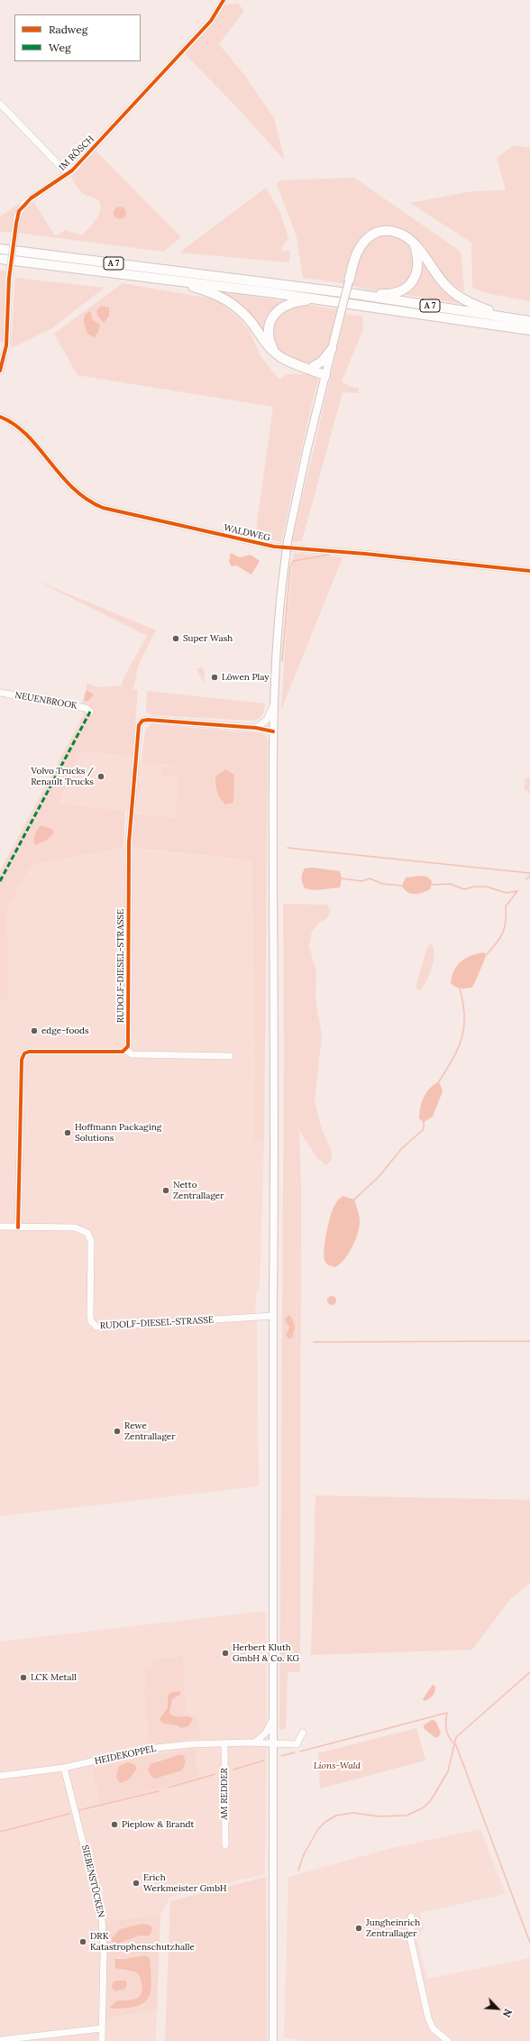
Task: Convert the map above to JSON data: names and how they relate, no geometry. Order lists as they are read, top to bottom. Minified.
{"streets":{"highway":["A 7"],"street":["IM RÖSCH","WALDWEG","NEUENBROOK","RUDOLF-DIESEL-STRASSE","HEIDEKOPPEL","AM REDDER","SIEBENSTÜCKEN"]},"crossings":[["HEIDEKOPPEL","AM REDDER"],["HEIDEKOPPEL","SIEBENSTÜCKEN"]],"parks":["Lions-Wald"],"places":["Super Wash","Löwen Play","Volvo Trucks / Renault Trucks","edge-foods","Hoffmann Packaging Solutions","Netto Zentrallager","Rewe Zentrallager","Herbert Kluth GmbH & Co. KG","LCK Metall","Pieplow & Brandt","Erich Werkmeister GmbH","Jungheinrich Zentrallager","DRK Katastrophenschutzhalle"],"legend":["Radweg","Weg"],"north":"bottom right"}
